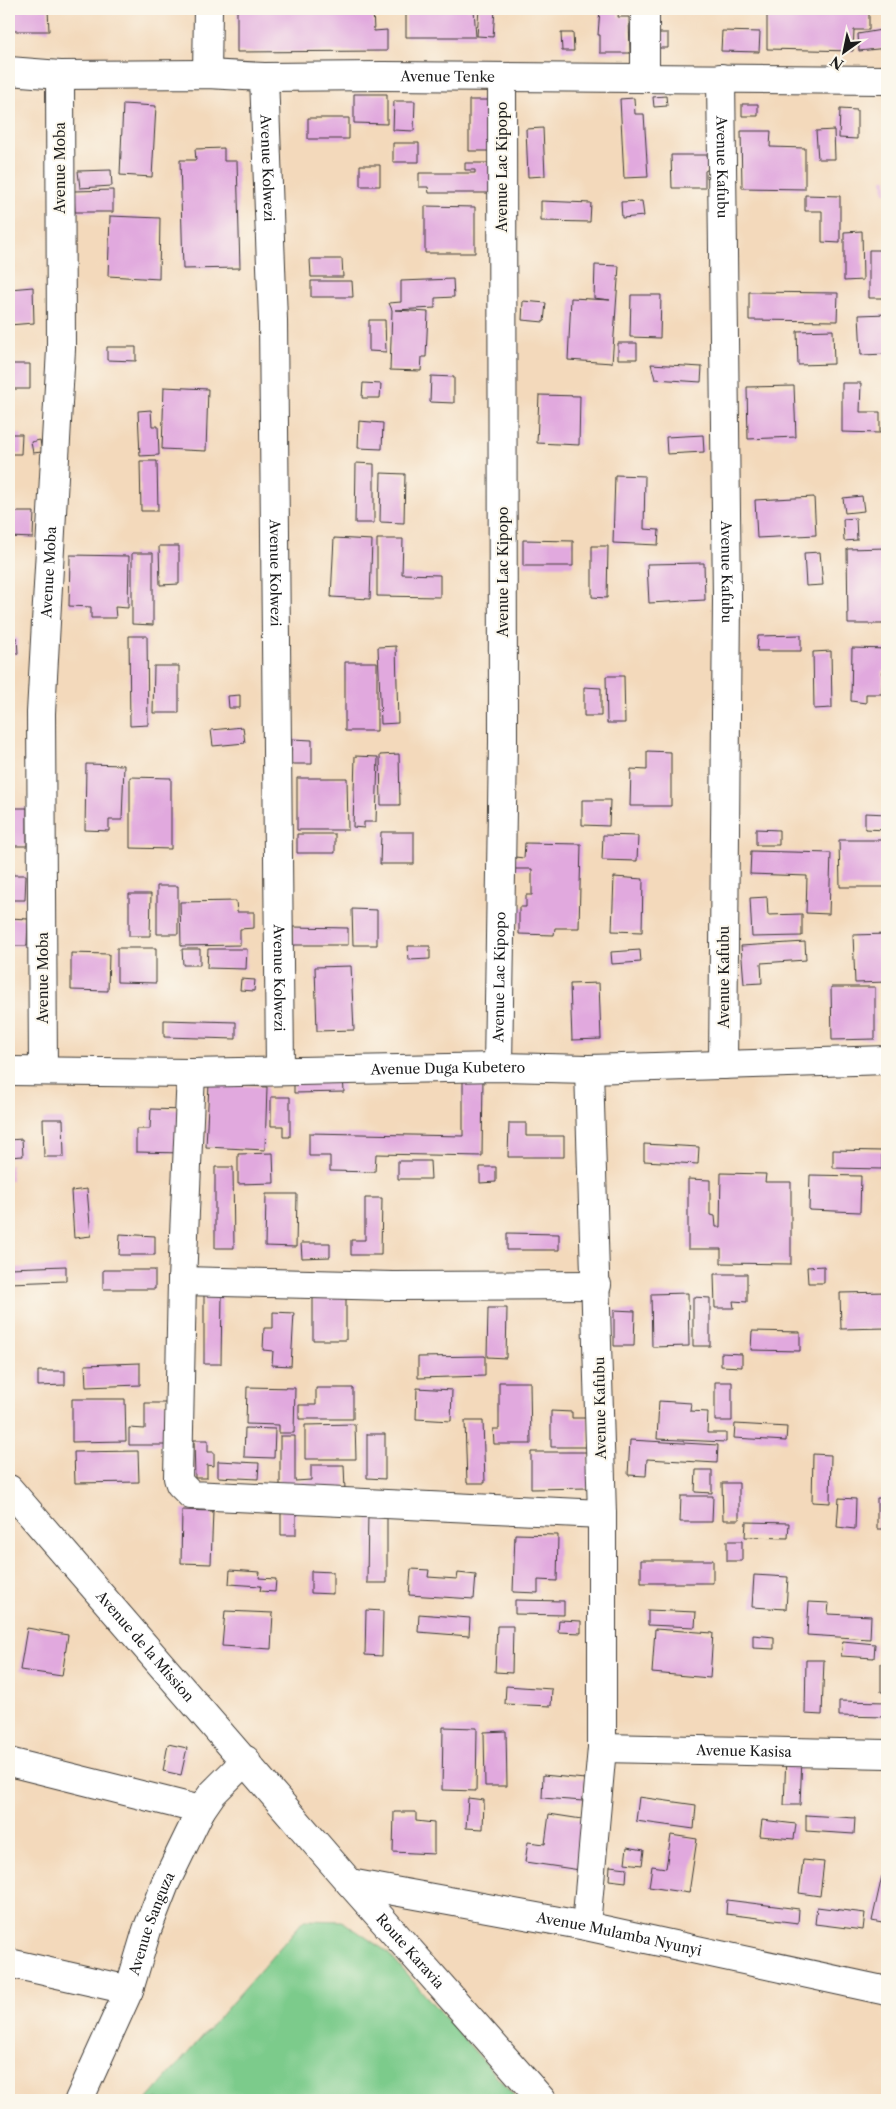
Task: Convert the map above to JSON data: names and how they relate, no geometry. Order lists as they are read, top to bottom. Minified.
{"streets":{"street":["Avenue Tenke","Avenue Lac Kipopo","Avenue Kafubu","Avenue Moba","Avenue Kolwezi","Avenue Duga Kubetero","Avenue de la Mission","Avenue Kasisa","Avenue Sanguza","Avenue Mulamba Nyunyi","Route Karavia"]},"crossings":[["Avenue Tenke","Avenue Lac Kipopo"],["Avenue Tenke","Avenue Kafubu"],["Avenue Tenke","Avenue Moba"],["Avenue Tenke","Avenue Kolwezi"],["Avenue Lac Kipopo","Avenue Duga Kubetero"],["Avenue Kafubu","Avenue Duga Kubetero"],["Avenue Kafubu","Avenue Kasisa"],["Avenue Kafubu","Avenue Mulamba Nyunyi"],["Avenue Moba","Avenue Duga Kubetero"],["Avenue Kolwezi","Avenue Duga Kubetero"],["Avenue de la Mission","Avenue Sanguza"],["Avenue de la Mission","Route Karavia"],["Avenue Mulamba Nyunyi","Route Karavia"]],"north":"bottom left"}
